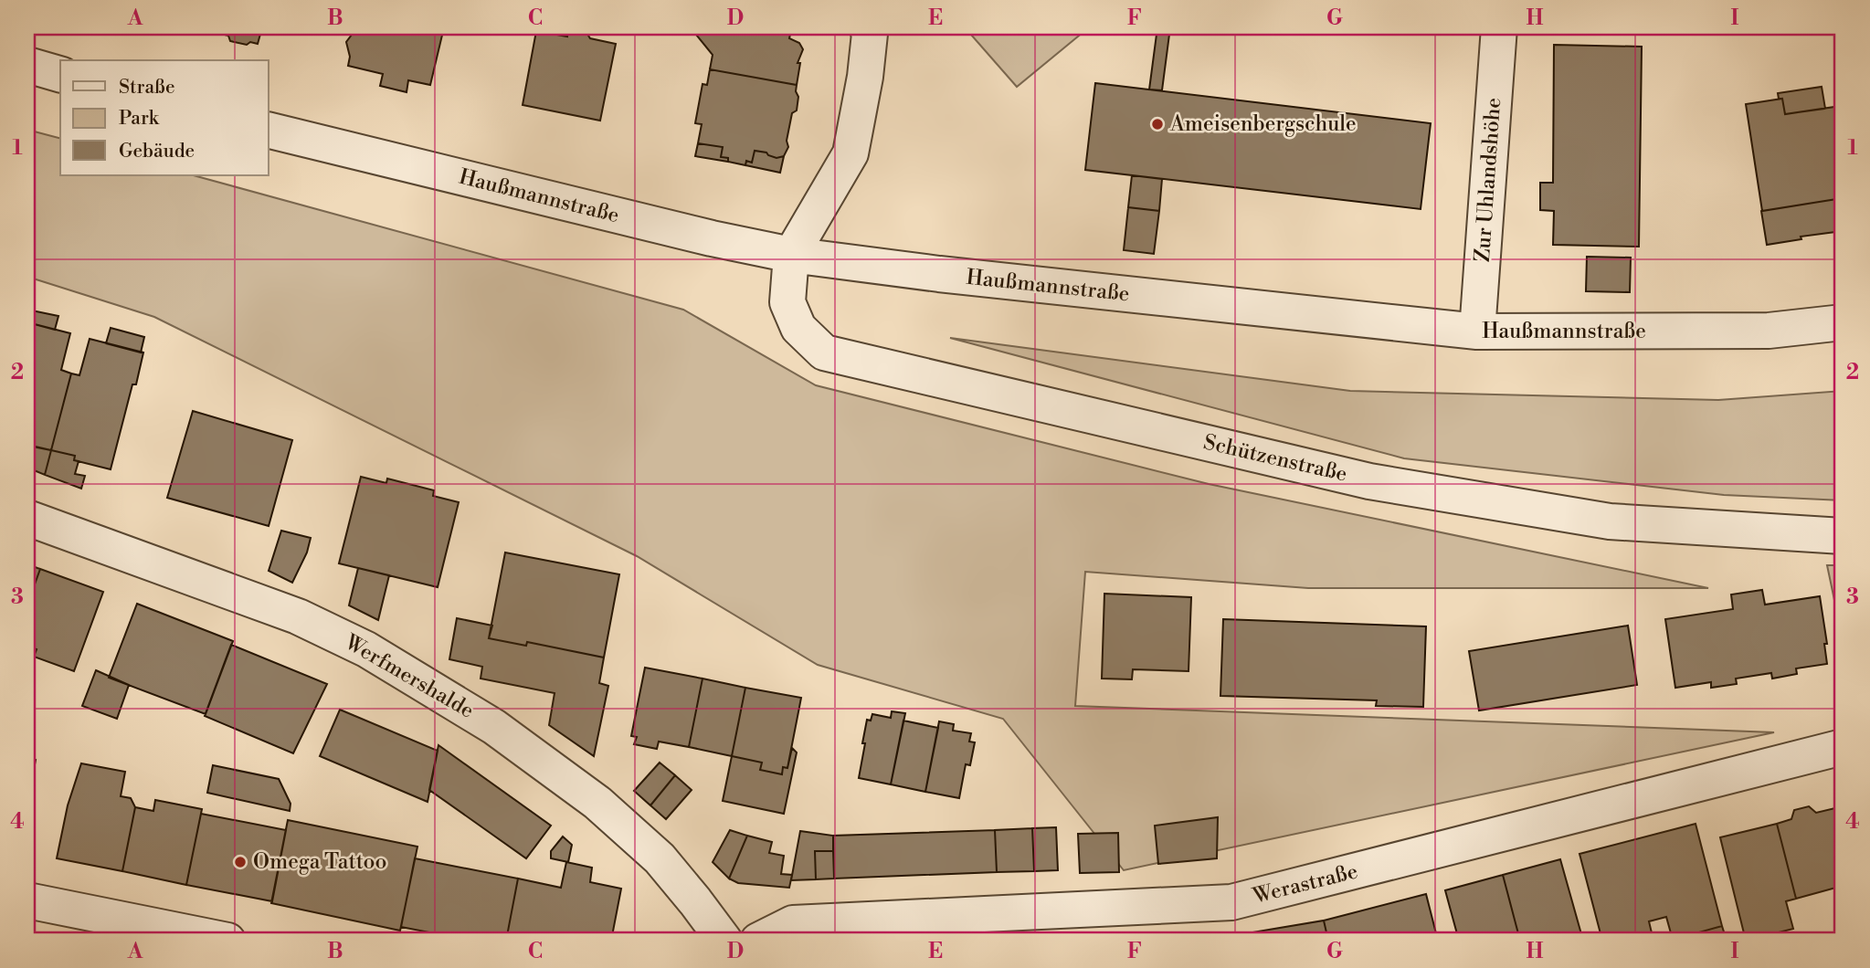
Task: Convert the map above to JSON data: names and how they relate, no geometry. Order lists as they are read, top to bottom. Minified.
{"streets":{"street":["Zur Uhlandshöhe","Haußmannstraße","Schützenstraße","Werfmershalde","Werastraße"]},"crossings":[["Zur Uhlandshöhe","Haußmannstraße"],["Haußmannstraße","Schützenstraße"]],"places":["Ameisenbergschule","Omega Tattoo"],"legend":["Straße","Park","Gebäude"],"grid":{"columns":["A","B","C","D","E","F","G","H","I"],"rows":["1","2","3","4"]}}
